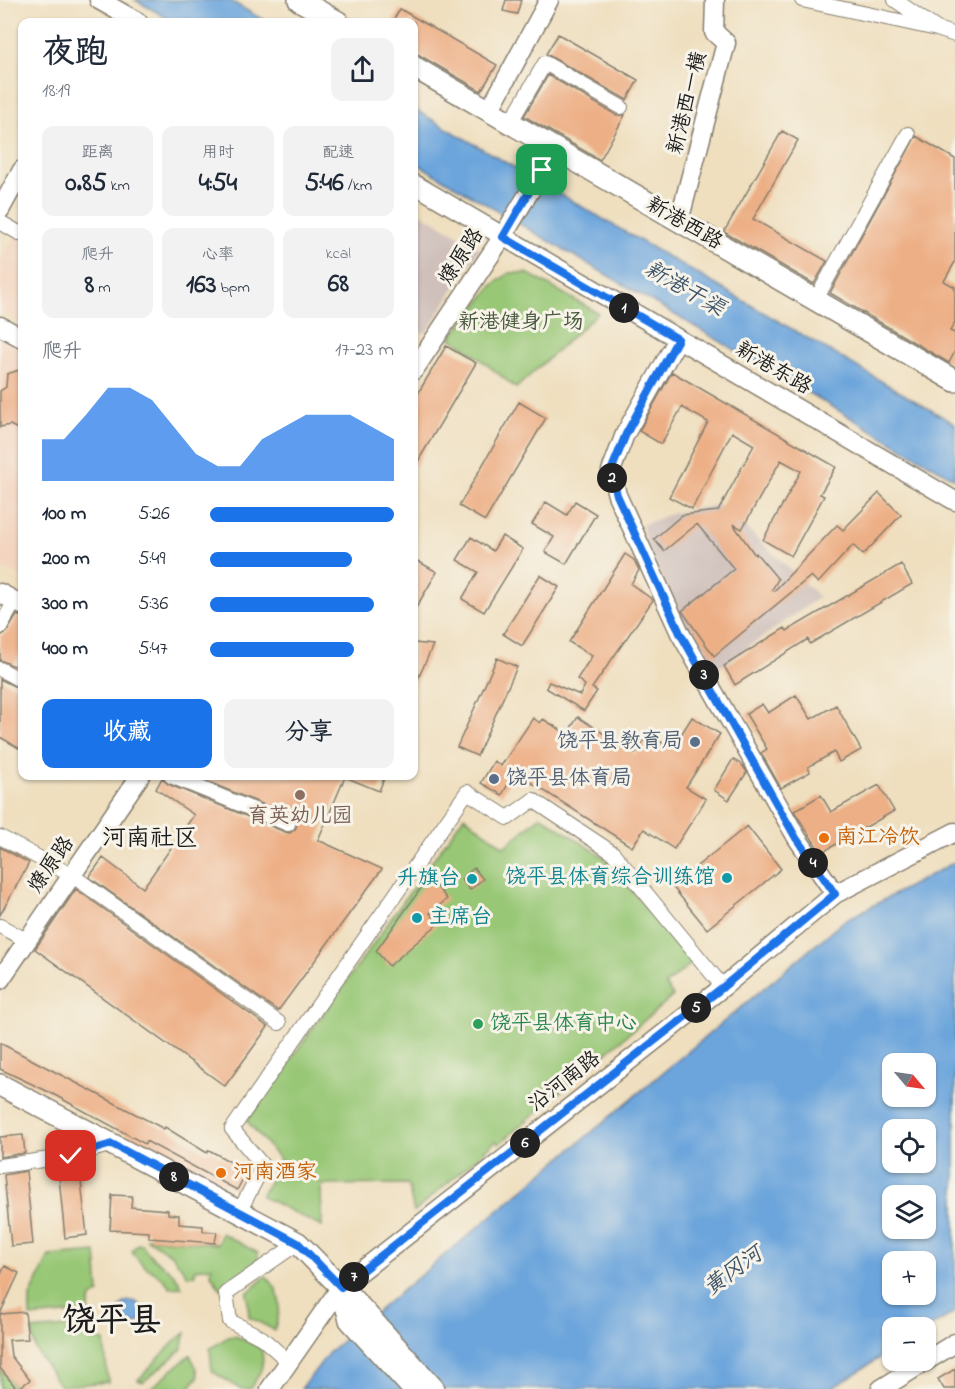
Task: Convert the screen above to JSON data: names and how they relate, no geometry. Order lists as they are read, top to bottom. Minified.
{"streets":{"main road":["新港西一横","新港西路","燎原路","新港东路","沿河南路"]},"crossings":[["新港西一横","新港西路"],["新港西路","燎原路"],["燎原路","新港东路"]],"districts":["河南社区","饶平县"],"water":["新港干渠","黄冈河"],"parks":["新港健身广场"],"places":["饶平县教育局","饶平县体育局","育英幼儿园","南江冷饮","饶平县体育综合训练馆","升旗台","主席台","饶平县体育中心","河南酒家"],"north":"bottom right","page":{"heading":["夜跑","18:19"],"stats":[["距离","0.85 km"],["用时","4:54"],["配速","5:46 /km"],["爬升","8 m"],["心率","163 bpm"],["kcal","68"]],"pins":["1","2","3","4","5","6","8","7"],"chart":["爬升","17–23 m"],"list":[{"name":"100 m","note":"5:26"},{"name":"200 m","note":"5:49"},{"name":"300 m","note":"5:36"},{"name":"400 m","note":"5:47"}],"buttons":["收藏","分享"],"map_buttons":["+","−"]}}
